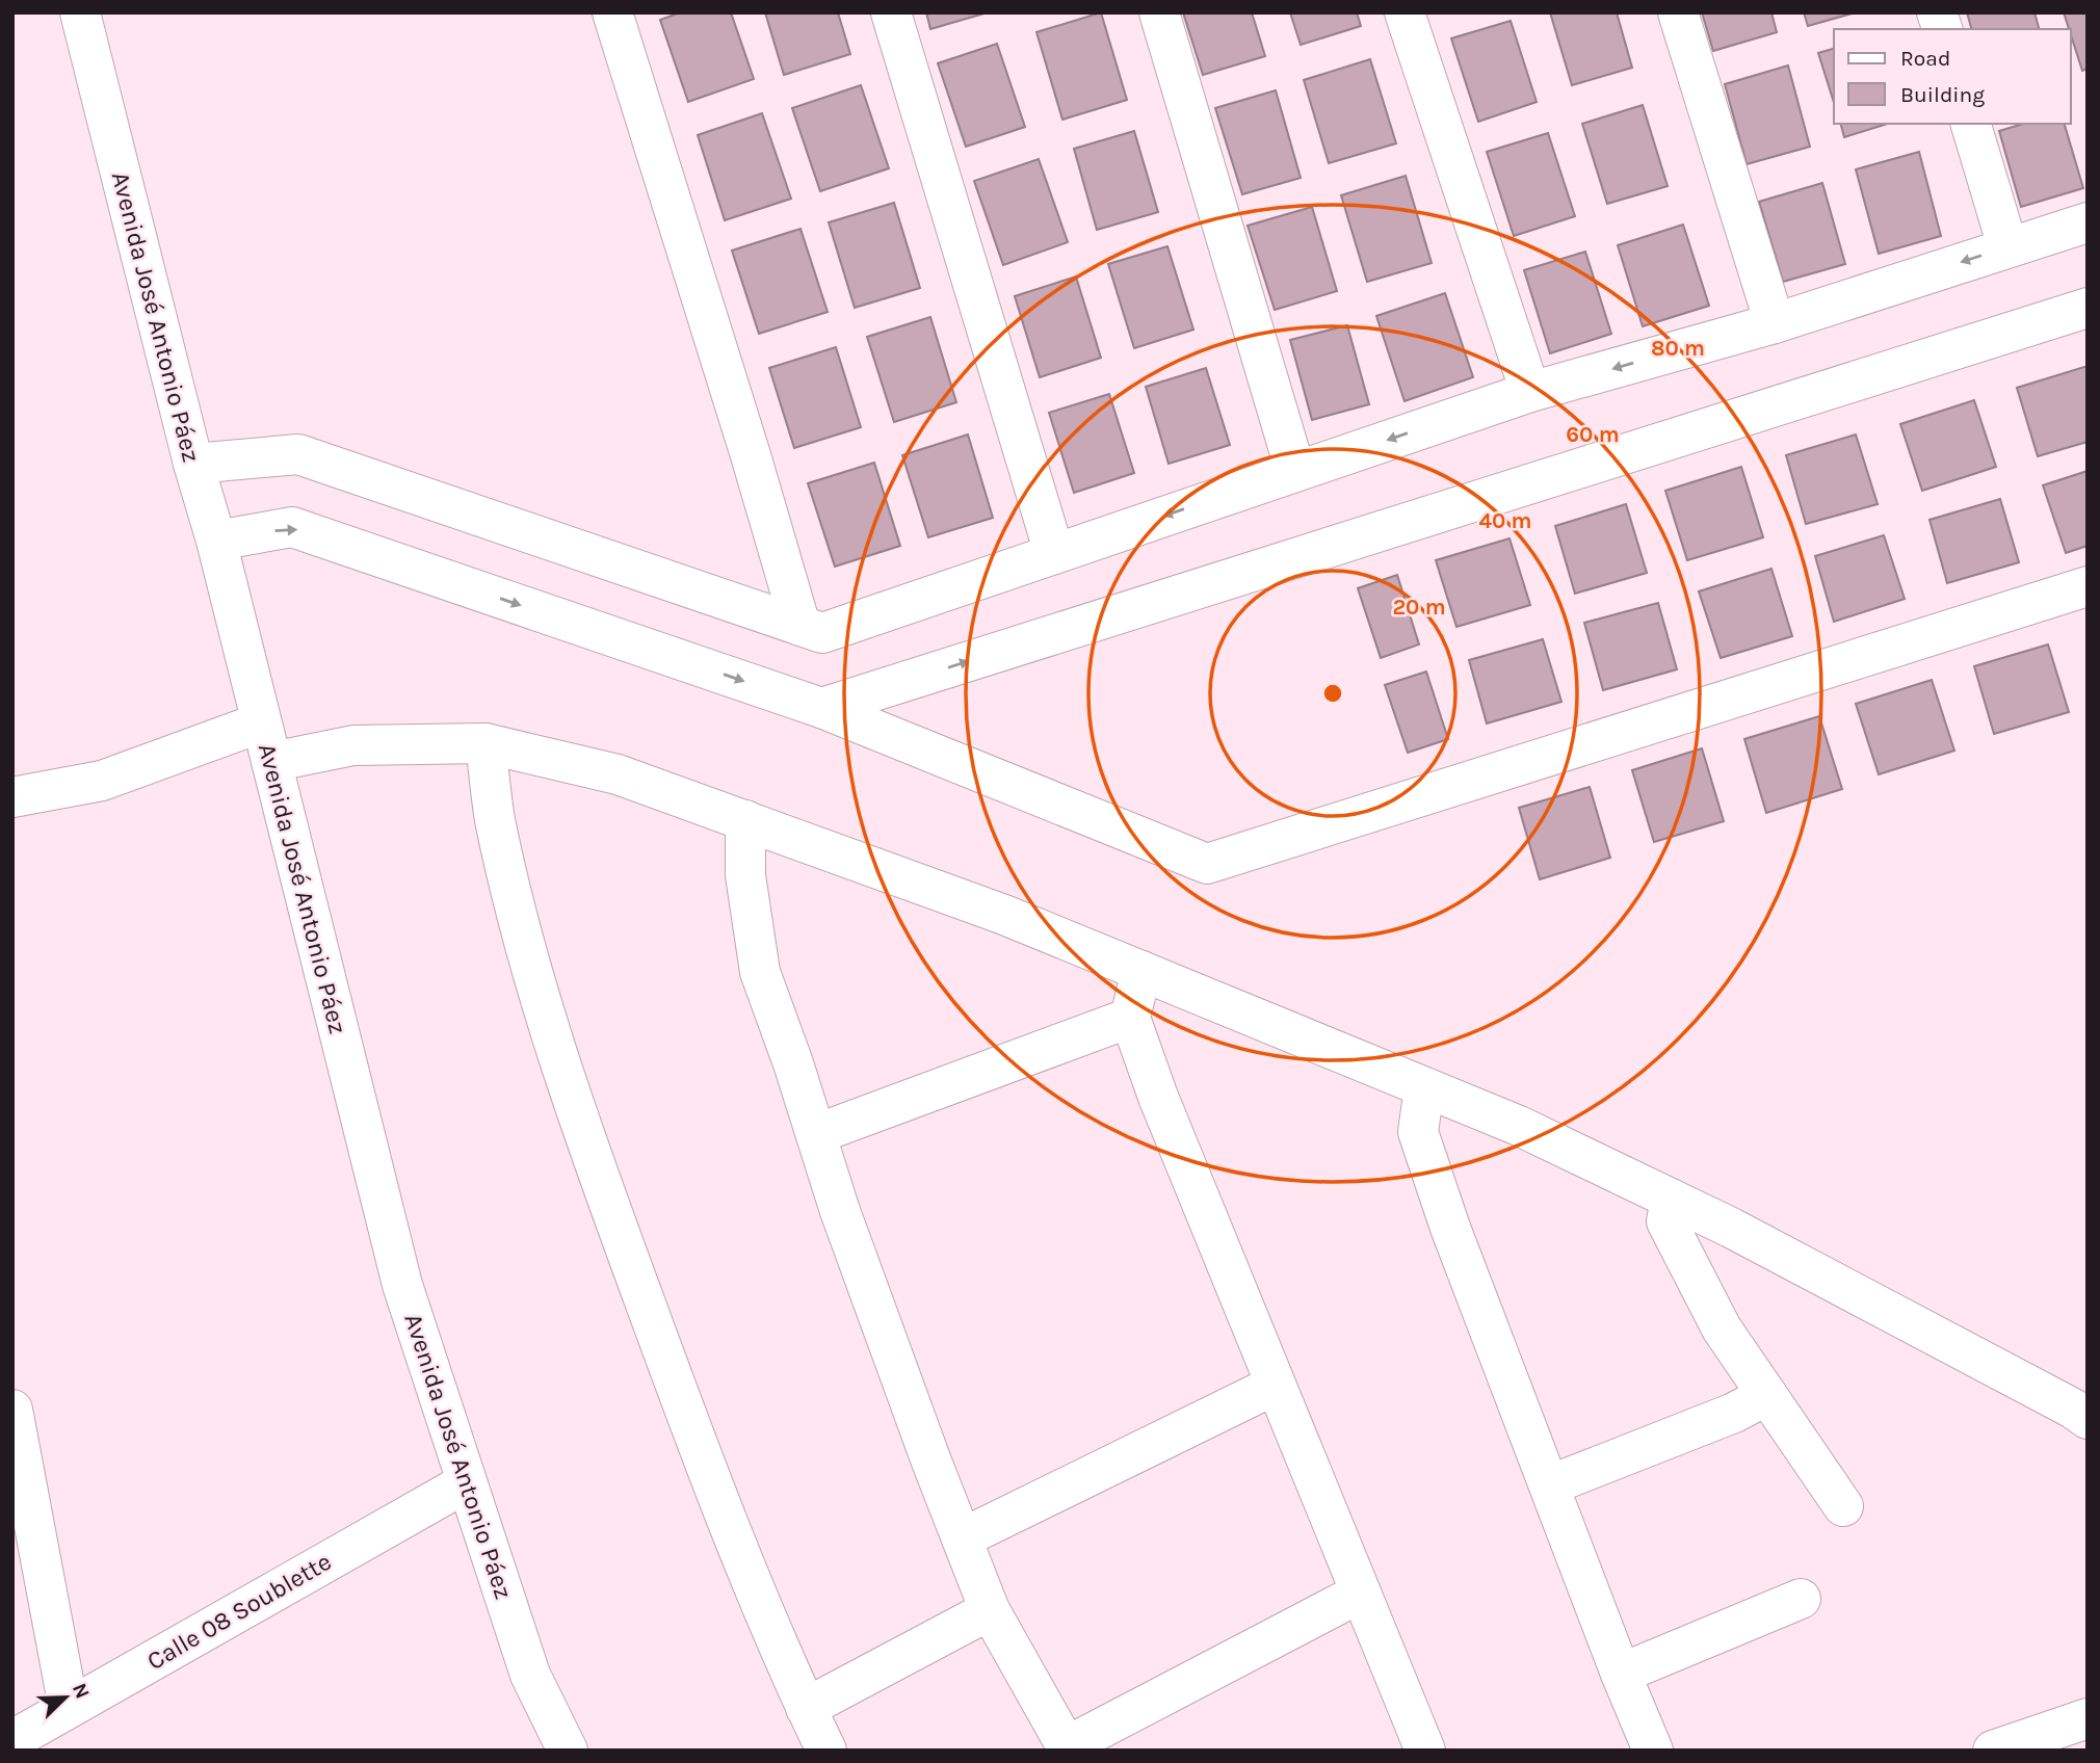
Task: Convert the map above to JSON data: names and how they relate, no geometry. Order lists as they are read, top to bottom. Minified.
{"streets":{"street":["Avenida José Antonio Páez","Calle 08 Soublette"]},"crossings":[["Avenida José Antonio Páez","Calle 08 Soublette"]],"legend":["Road","Building"],"north":"top right","rings":["80 m","60 m","40 m","20 m"]}
